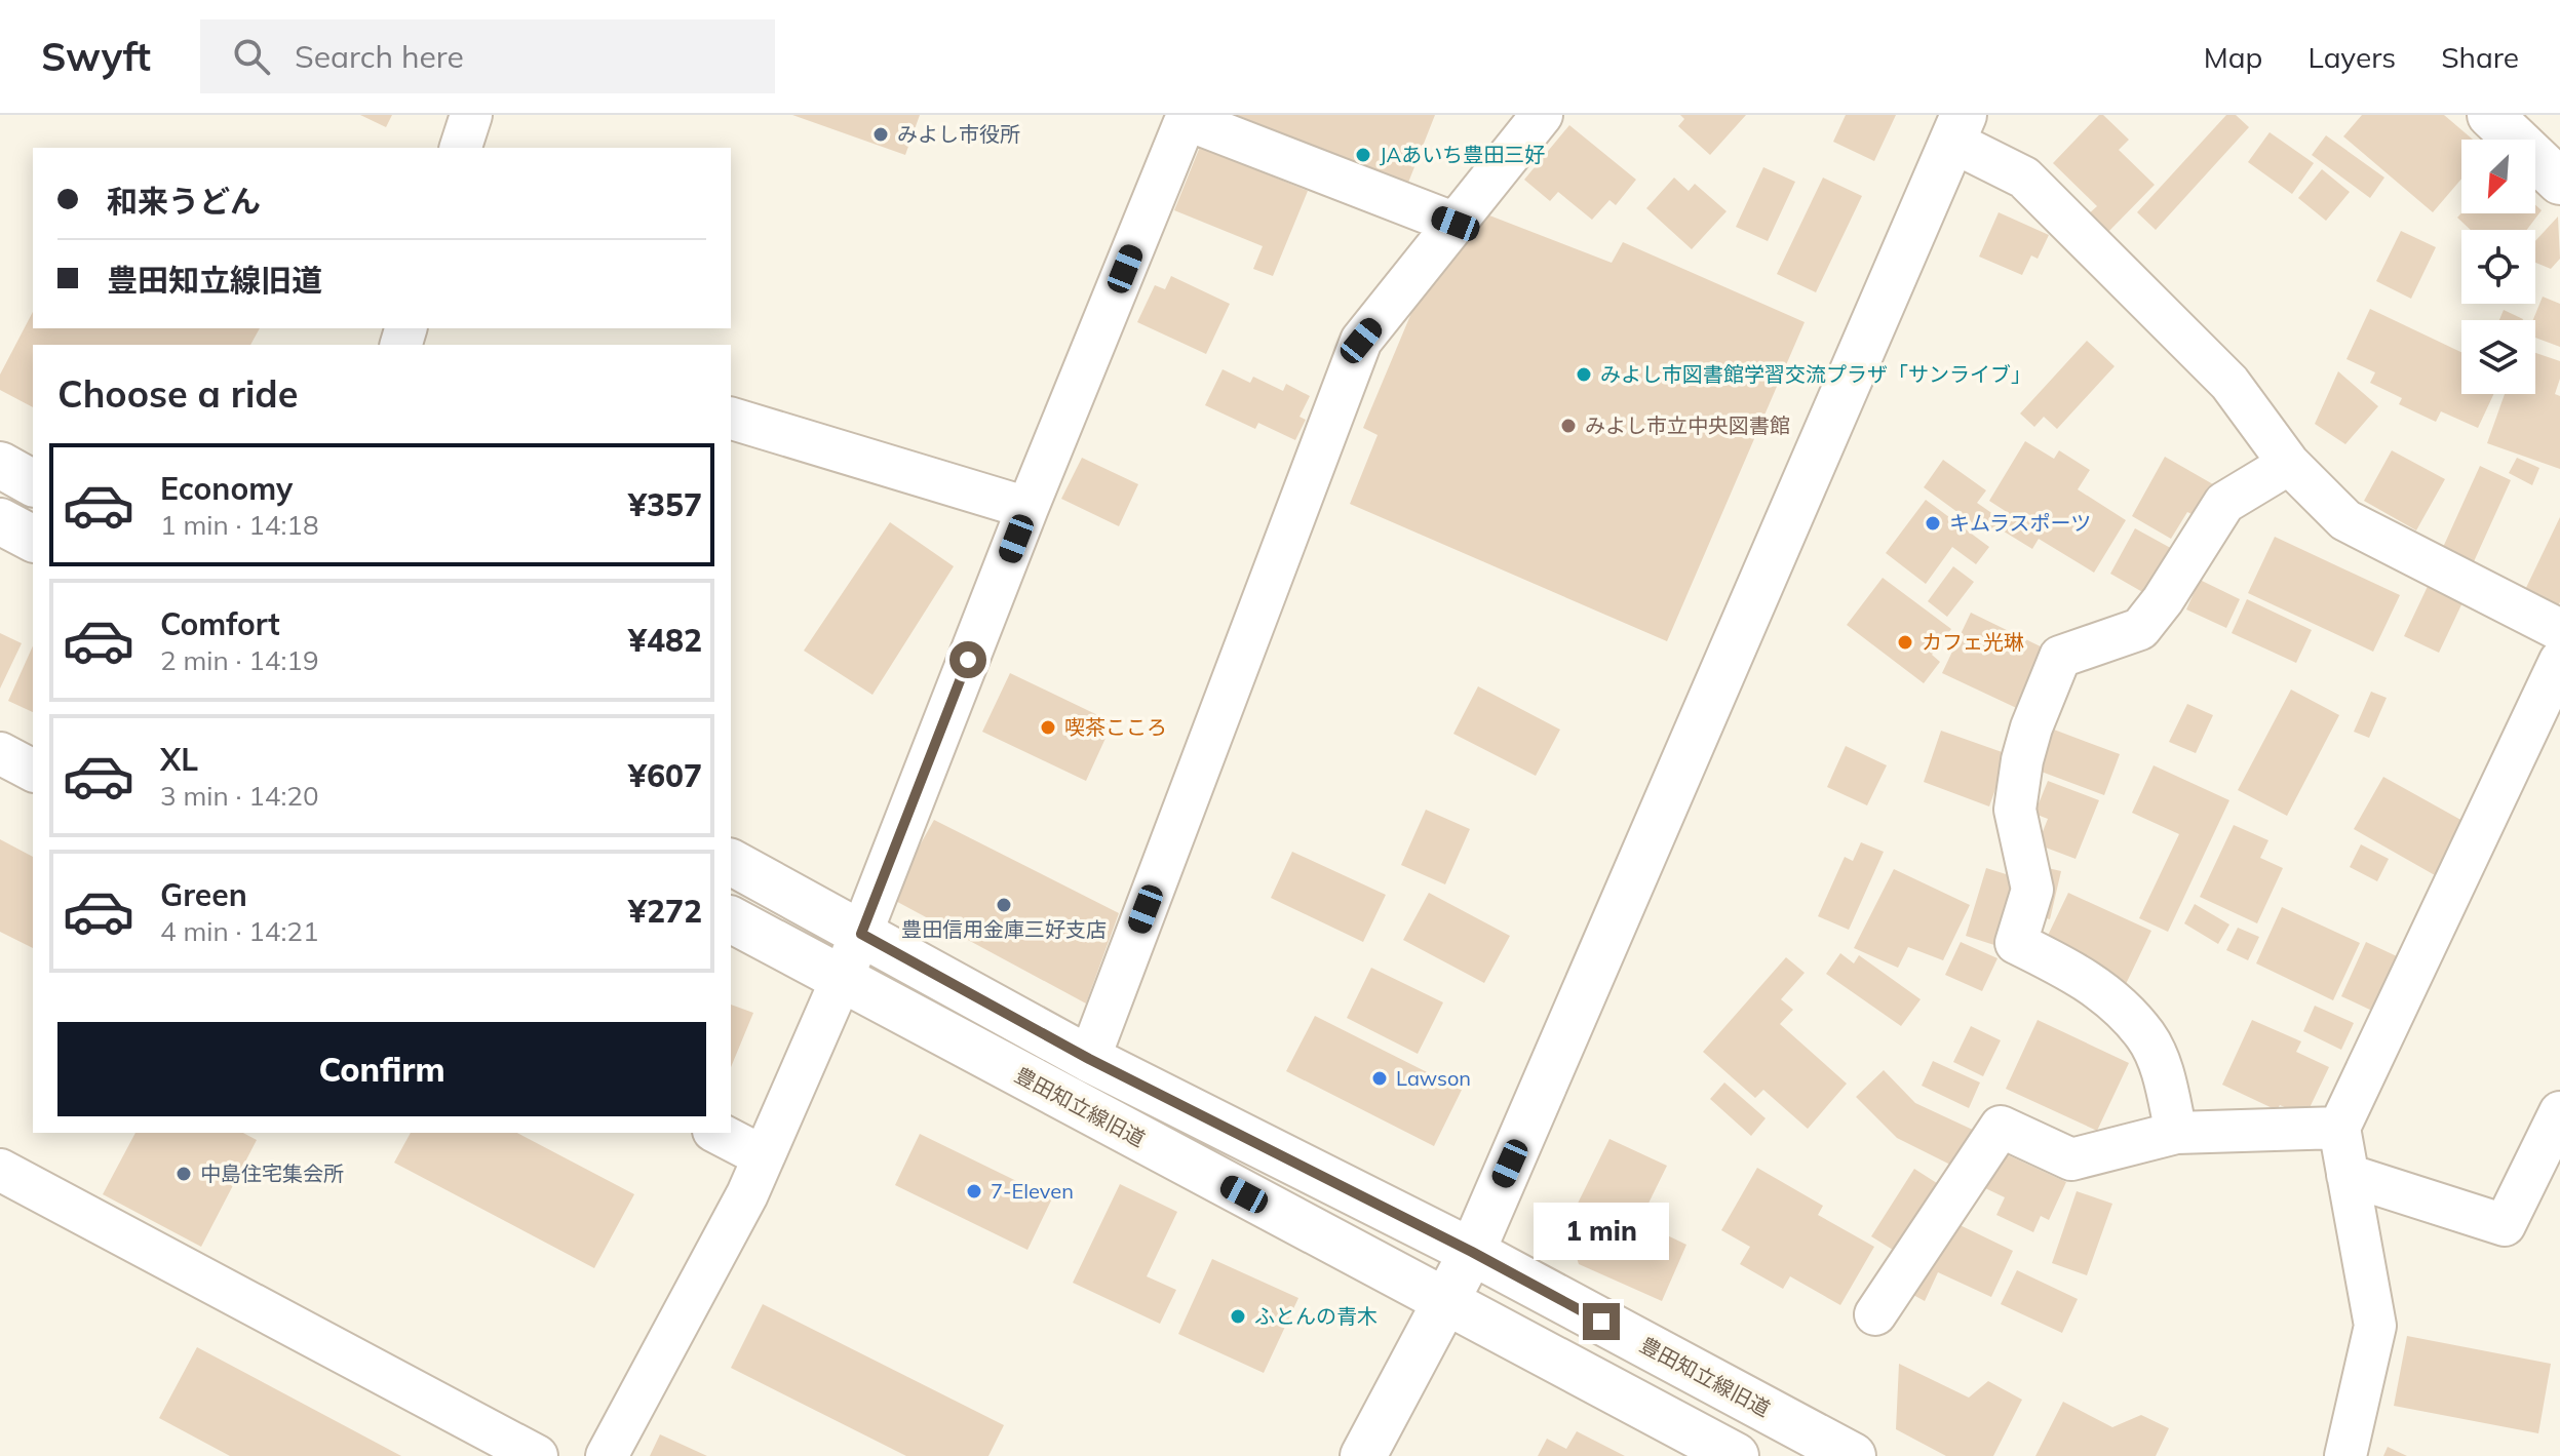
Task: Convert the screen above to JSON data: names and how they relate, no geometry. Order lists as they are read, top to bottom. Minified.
{"streets":{"street":["豊田知立線旧道"]},"places":["みよし市役所","JAあいち豊田三好","みよし市図書館学習交流プラザ「サンライブ」","みよし市立中央図書館","キムラスポーツ","カフェ光琳","喫茶こころ","豊田信用金庫三好支店","Lawson","中島住宅集会所","7-Eleven","ふとんの青木"],"north":"bottom left","page":{"header":"Swyft","search":"Search here","nav":["Map","Layers","Share"],"banner":["和来うどん","豊田知立線旧道"],"heading":"Choose a ride","list":[{"name":"Economy","note":"1 min · 14:18","value":"¥357"},{"name":"Comfort","note":"2 min · 14:19","value":"¥482"},{"name":"XL","note":"3 min · 14:20","value":"¥607"},{"name":"Green","note":"4 min · 14:21","value":"¥272"}],"buttons":"Confirm","bubble":"1 min"}}
